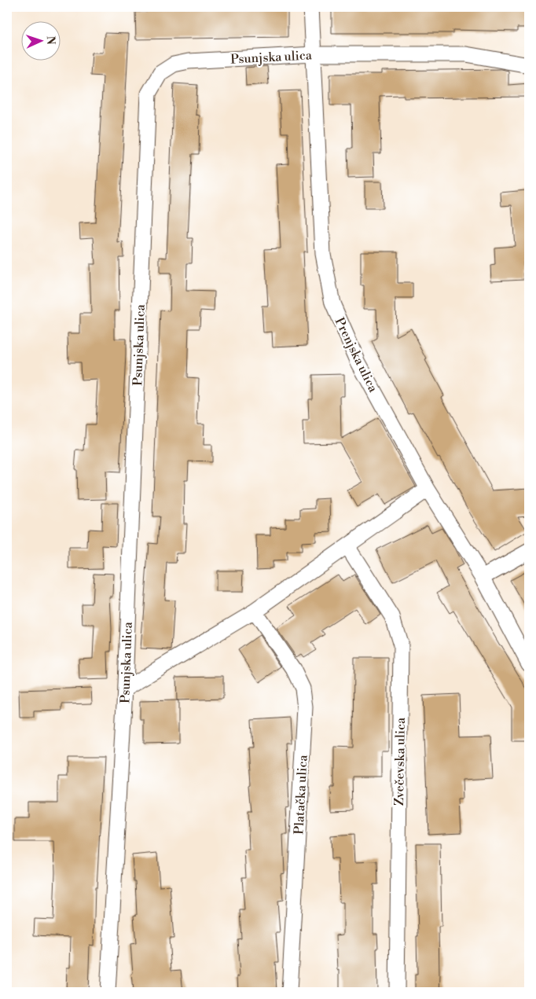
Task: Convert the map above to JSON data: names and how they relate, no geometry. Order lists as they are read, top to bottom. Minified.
{"streets":{"street":["Psunjska ulica","Prenjska ulica","Zvečevska ulica","Platačka ulica"]},"crossings":[["Psunjska ulica","Prenjska ulica"]],"north":"right"}
